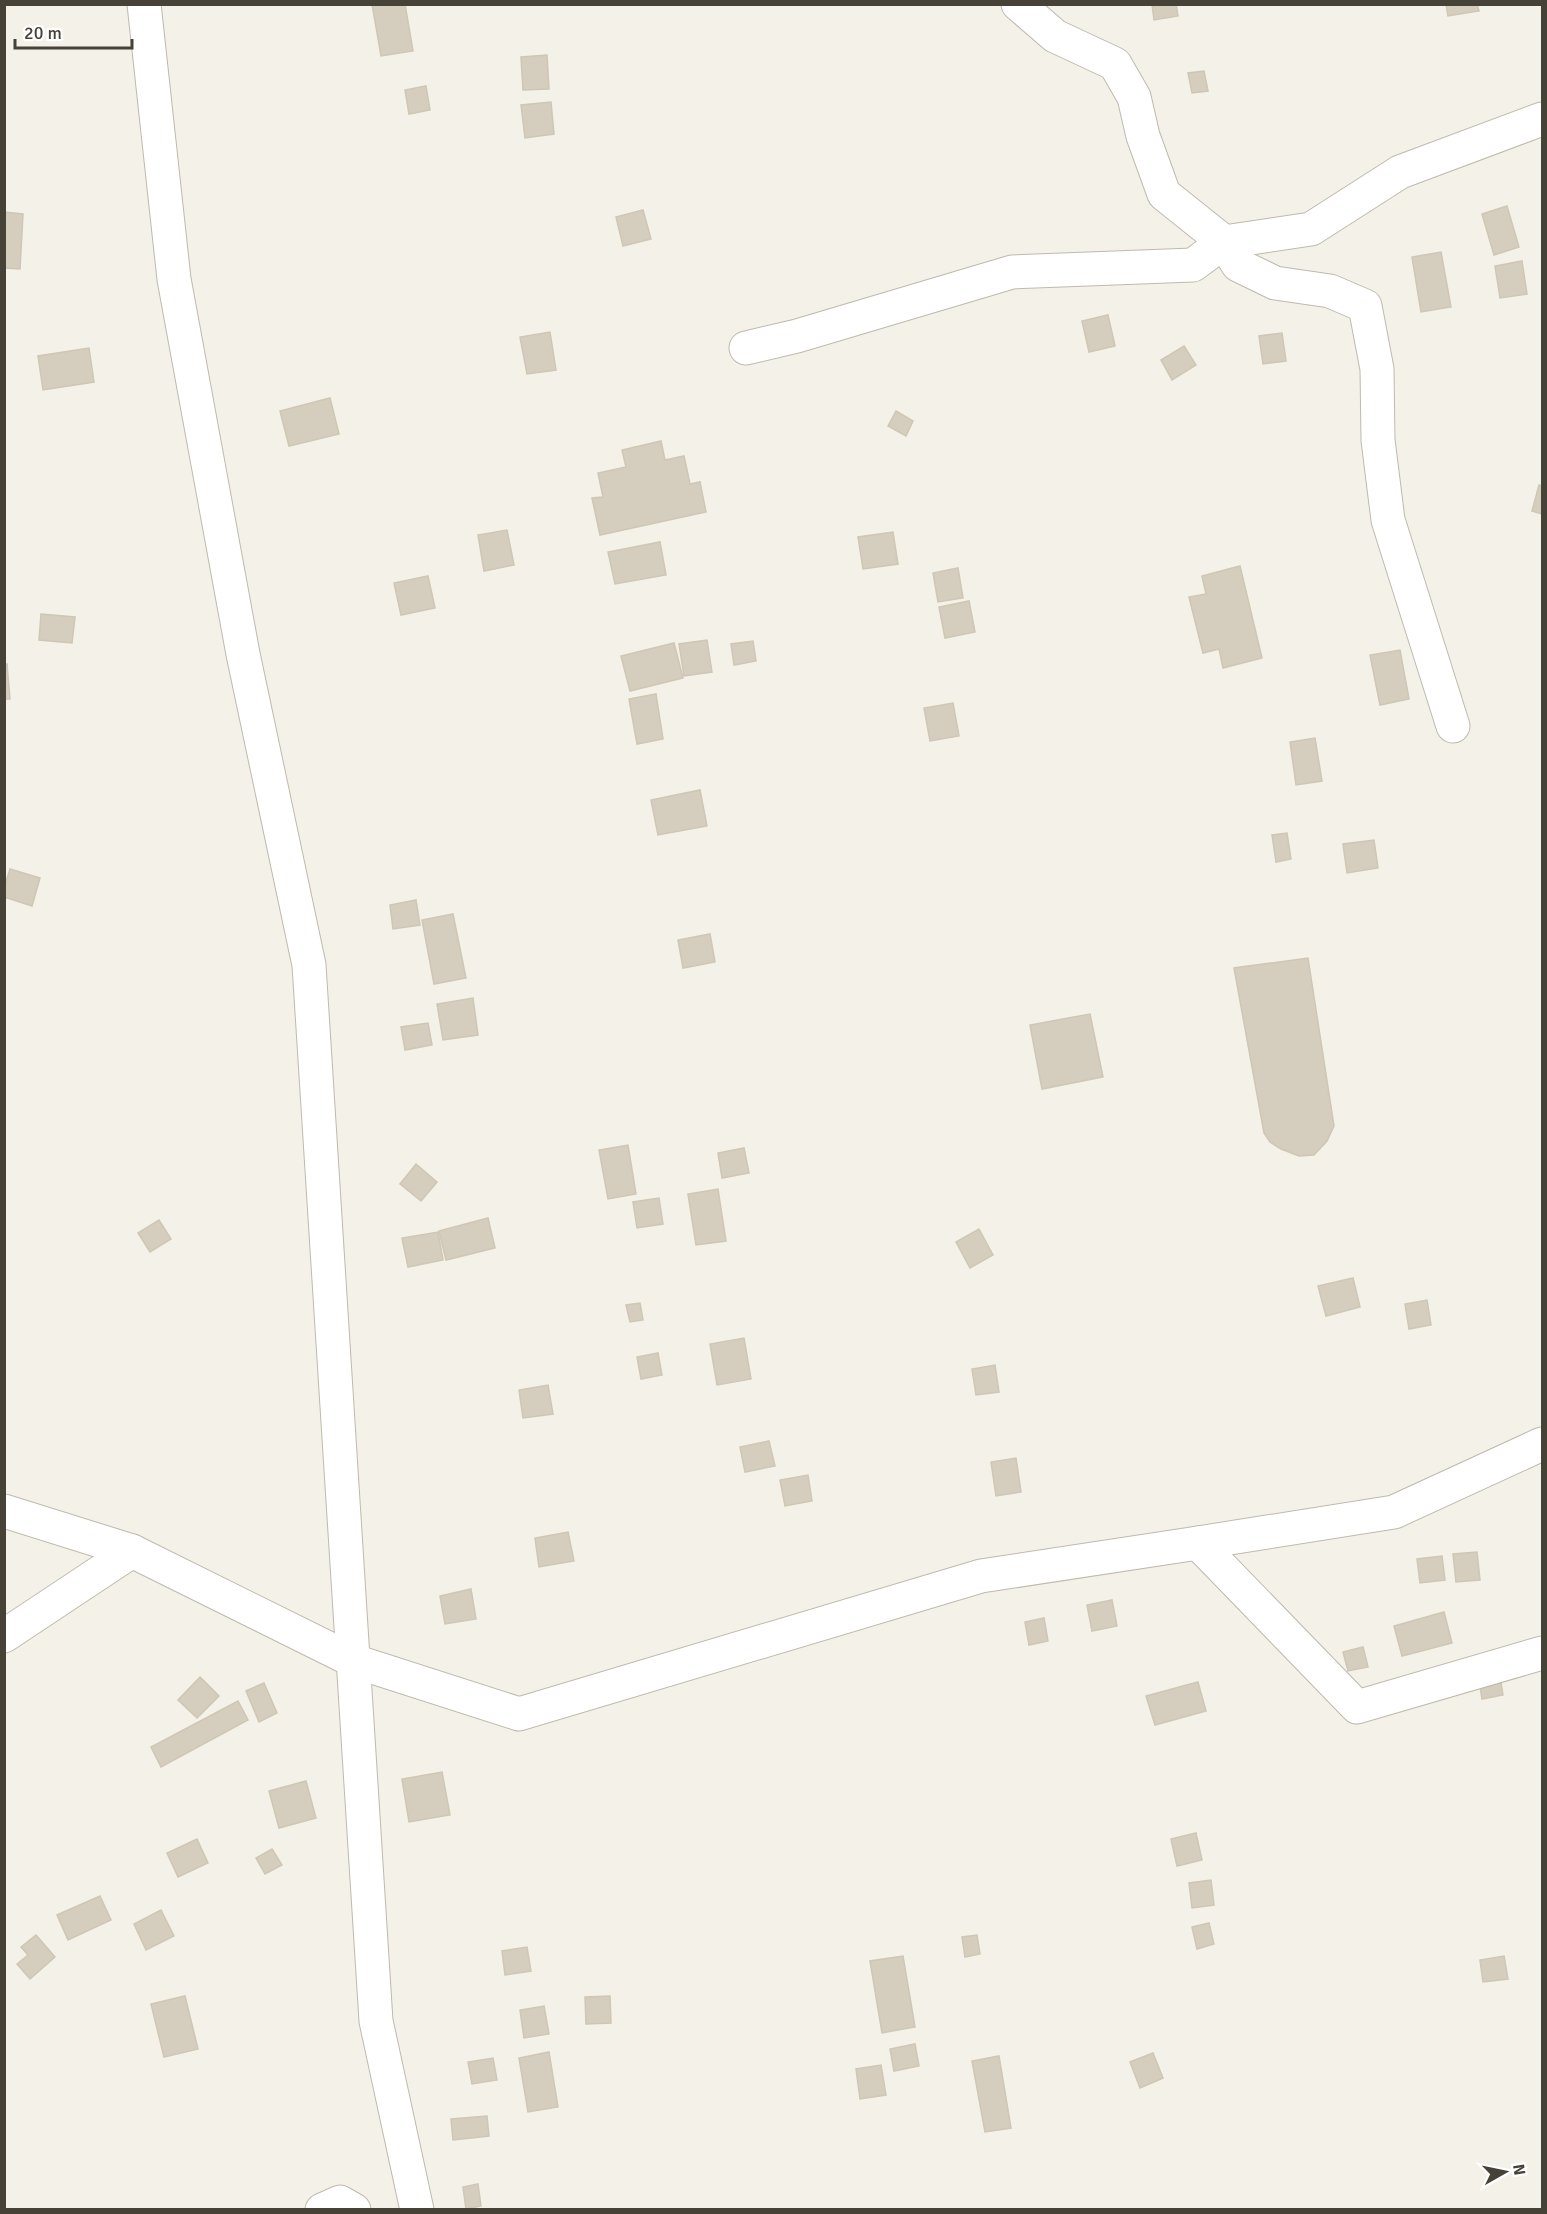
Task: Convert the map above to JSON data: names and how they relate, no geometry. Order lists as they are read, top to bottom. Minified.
{"scale_bar":"20 m","north":"right"}
